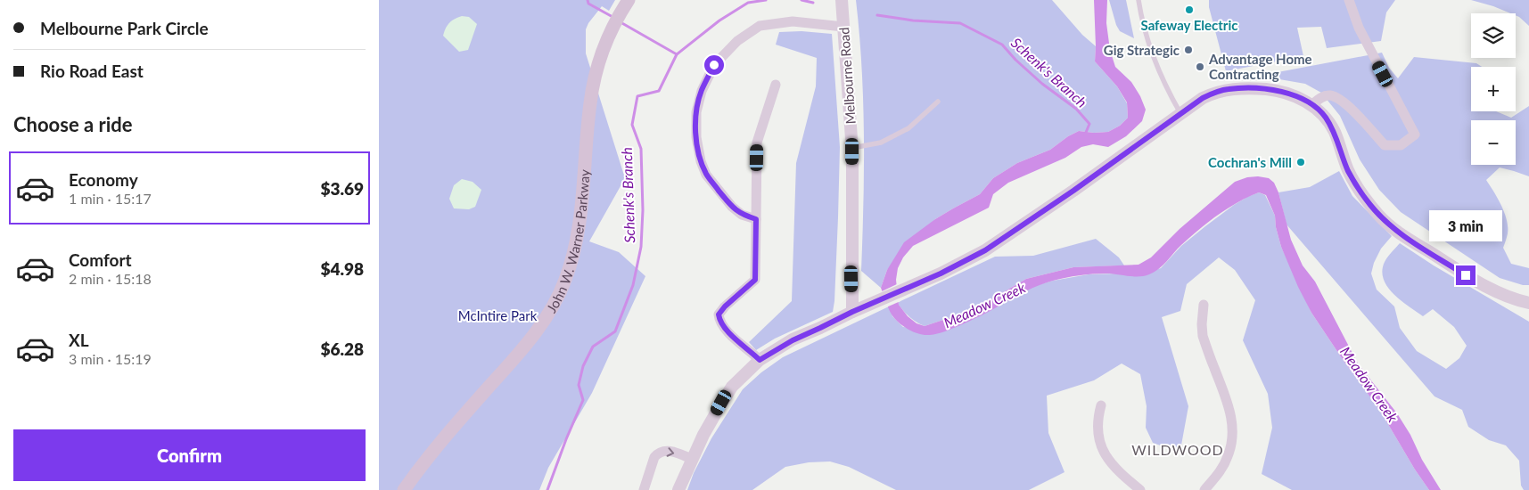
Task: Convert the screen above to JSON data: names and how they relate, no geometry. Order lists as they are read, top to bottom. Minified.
{"streets":{"main road":["John W. Warner Parkway"],"street":["Melbourne Road"]},"districts":["WILDWOOD"],"water":["Schenk's Branch","Meadow Creek"],"parks":["McIntire Park"],"places":["Safeway Electric","Gig Strategic","Advantage Home Contracting","Cochran's Mill"],"page":{"banner":["Melbourne Park Circle","Rio Road East"],"map_buttons":["+","−"],"heading":"Choose a ride","list":[{"name":"Economy","note":"1 min · 15:17","value":"$3.69"},{"name":"Comfort","note":"2 min · 15:18","value":"$4.98"},{"name":"XL","note":"3 min · 15:19","value":"$6.28"}],"bubble":"3 min","buttons":"Confirm"}}
